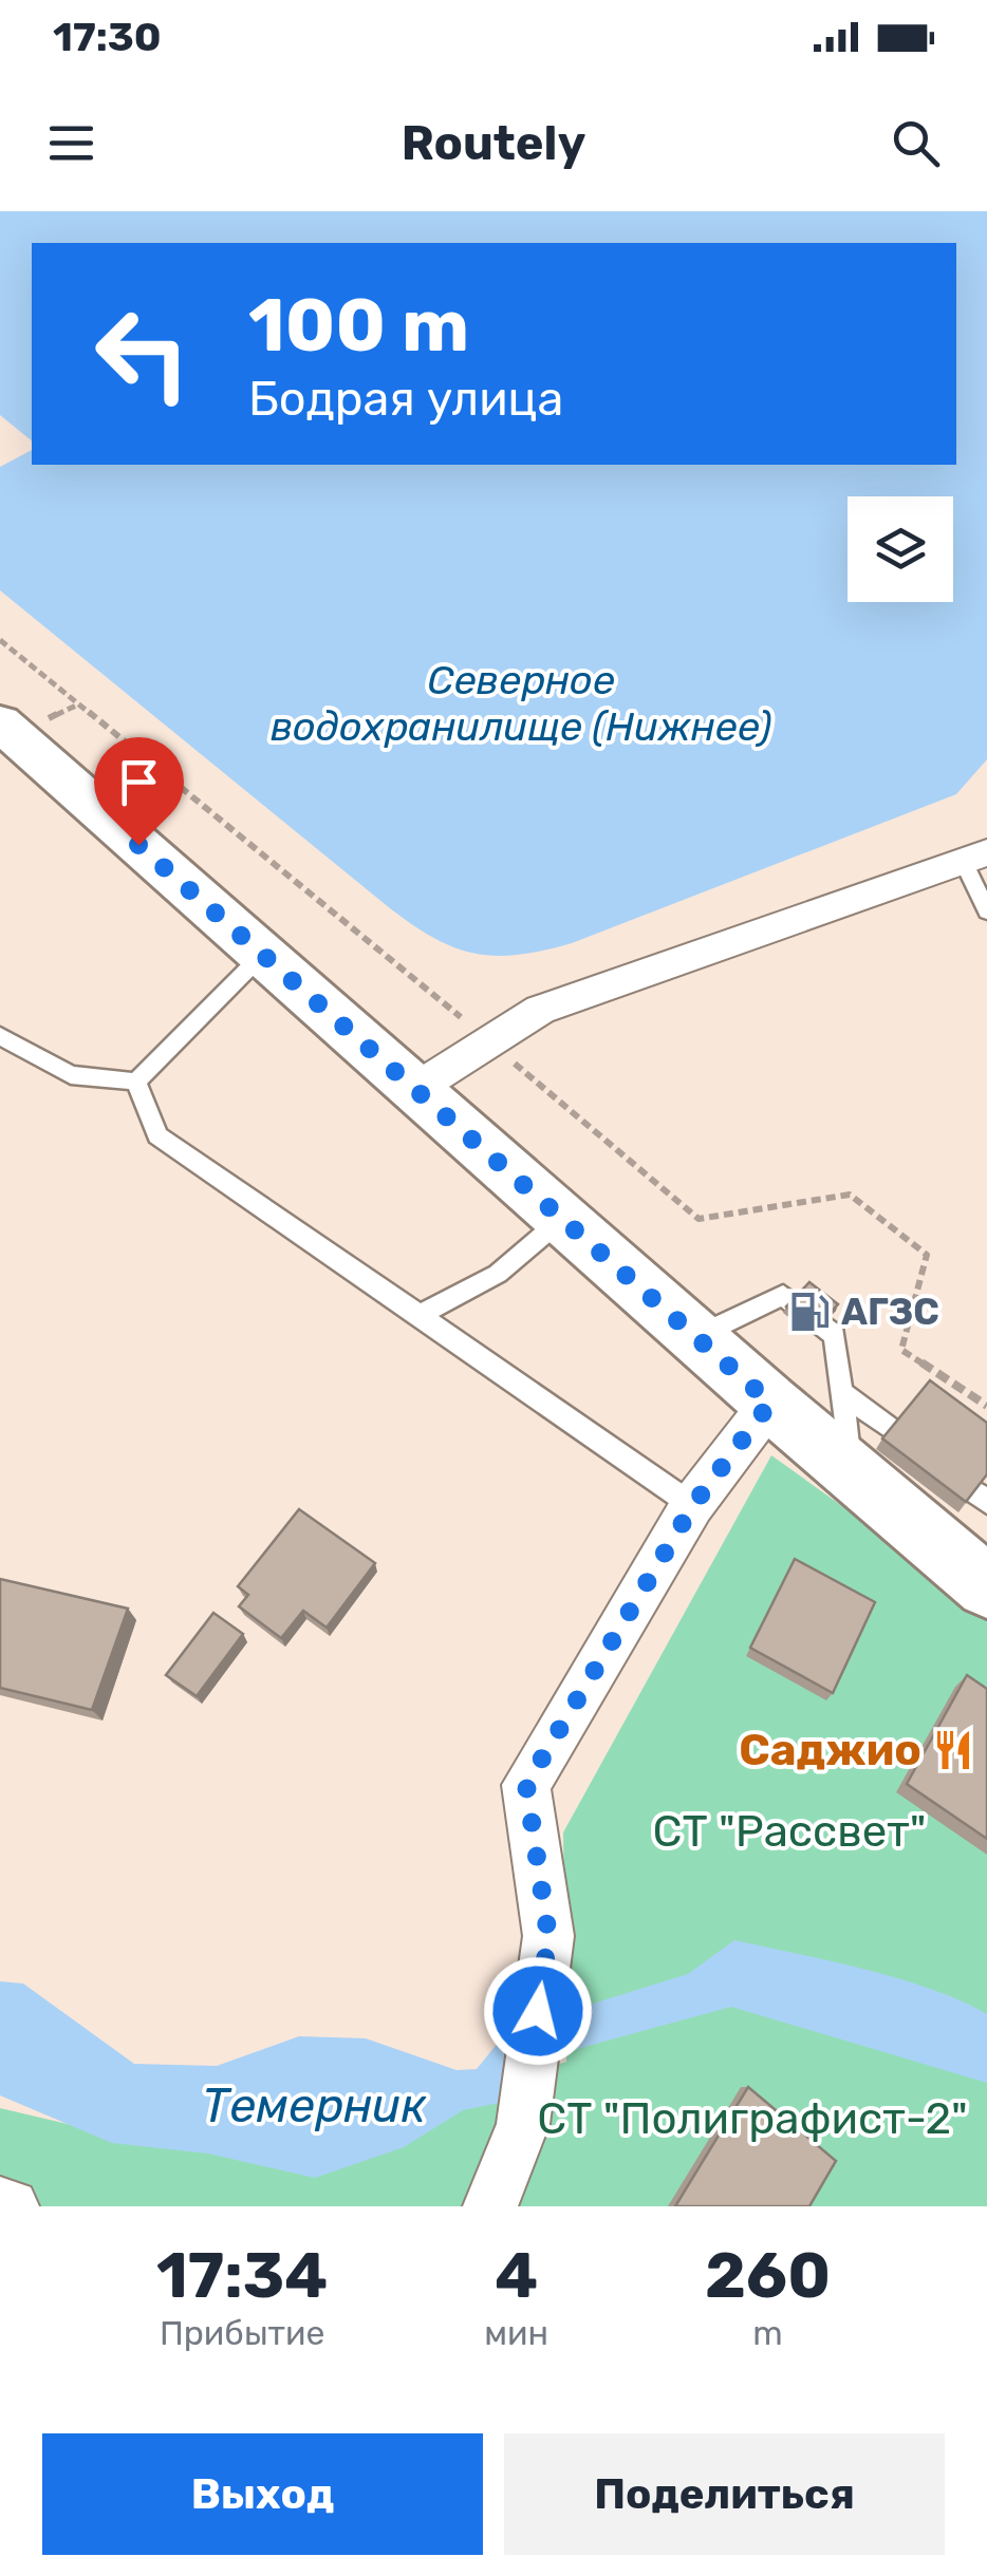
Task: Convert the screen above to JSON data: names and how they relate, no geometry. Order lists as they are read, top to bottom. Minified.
{"water":["Северное водохранилище (Нижнее)","Темерник"],"parks":["СТ \"Рассвет\"","СТ \"Полиграфист-2\""],"places":{"fuel station":["АГЗС"],"restaurant":["Саджио"]},"page":{"status":"17:30","header":"Routely","turn":["100 m","Бодрая улица"],"eta":["17:34","Прибытие","4","мин","260","m"],"buttons":["Выход","Поделиться"]}}
